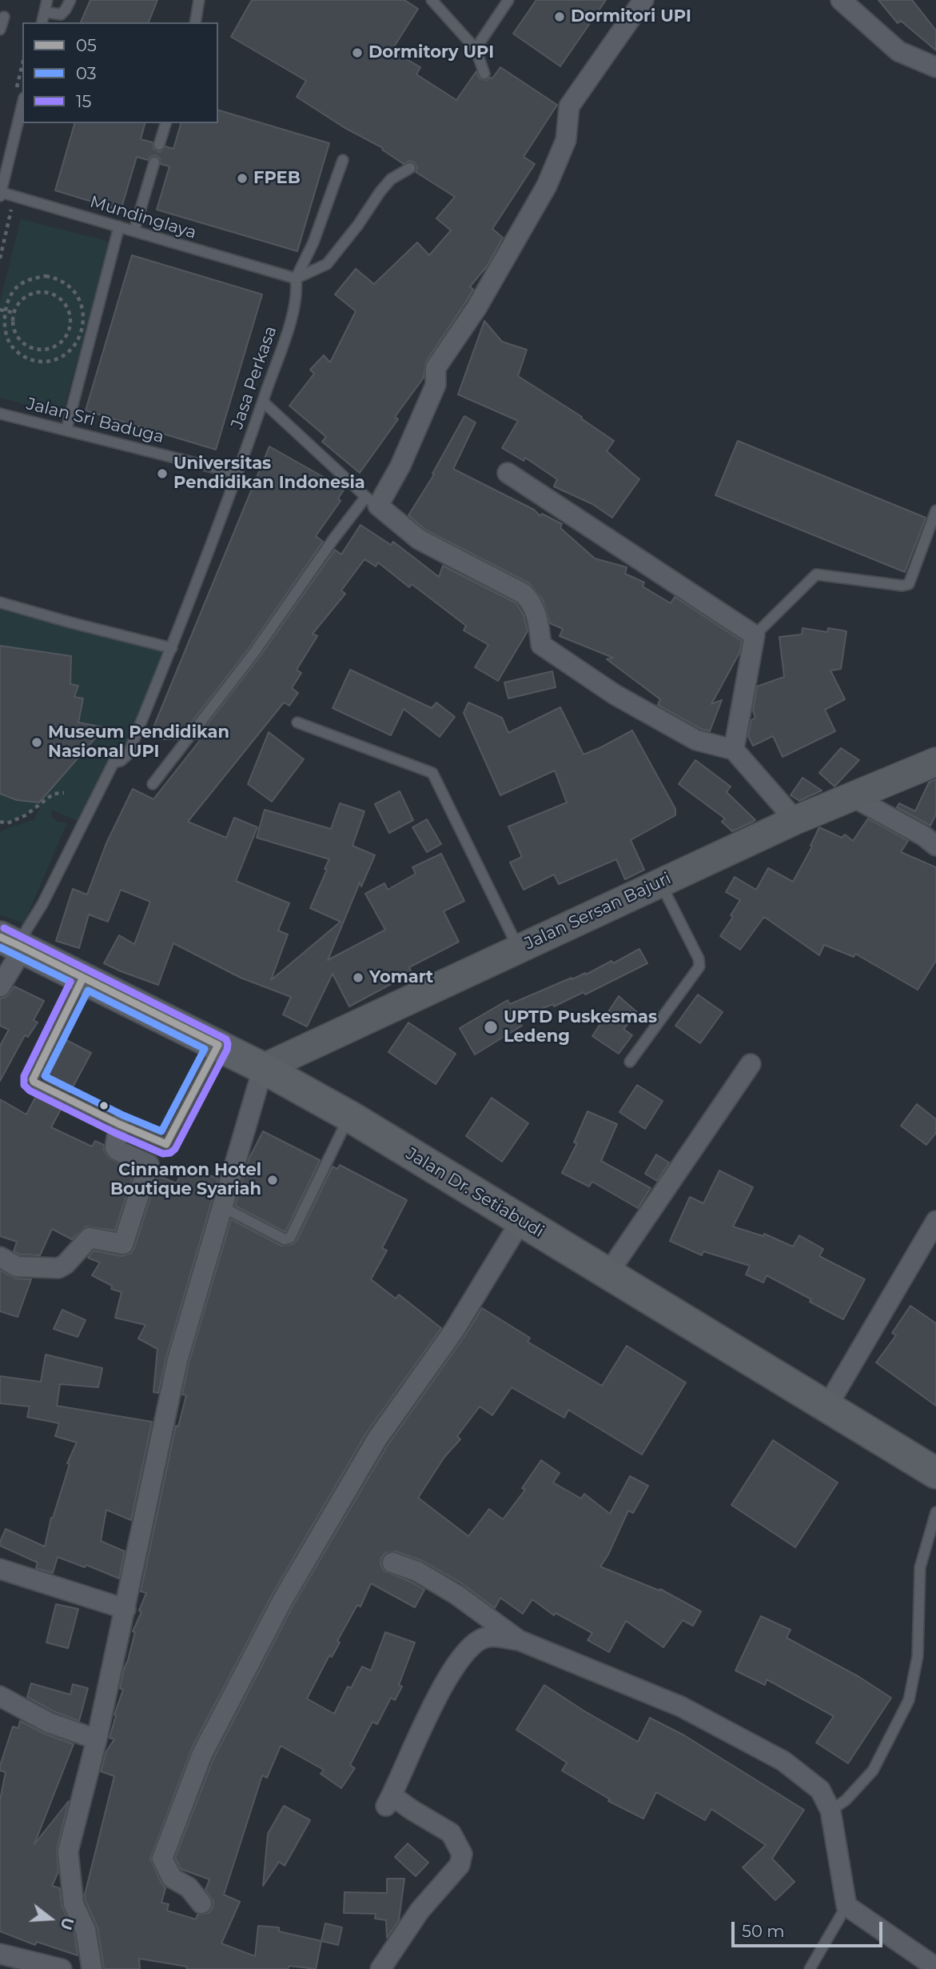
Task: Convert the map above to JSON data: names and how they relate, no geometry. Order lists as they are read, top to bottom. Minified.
{"streets":{"main road":["Jalan Sersan Bajuri","Jalan Dr. Setiabudi"],"lane":["Mundinglaya","Jasa Perkasa","Jalan Sri Baduga"]},"crossings":[["Mundinglaya","Jasa Perkasa"],["Jasa Perkasa","Jalan Sri Baduga"],["Jasa Perkasa","Jalan Dr. Setiabudi"],["Jalan Sersan Bajuri","Jalan Dr. Setiabudi"]],"places":["Dormitori UPI","Dormitory UPI","FPEB","Universitas Pendidikan Indonesia","Museum Pendidikan Nasional UPI","Yomart","UPTD Puskesmas Ledeng","Cinnamon Hotel Boutique Syariah"],"lines":["transit line 15","transit line 05","transit line 03"],"legend":["05","03","15"],"scale_bar":"50 m","north":"right"}
